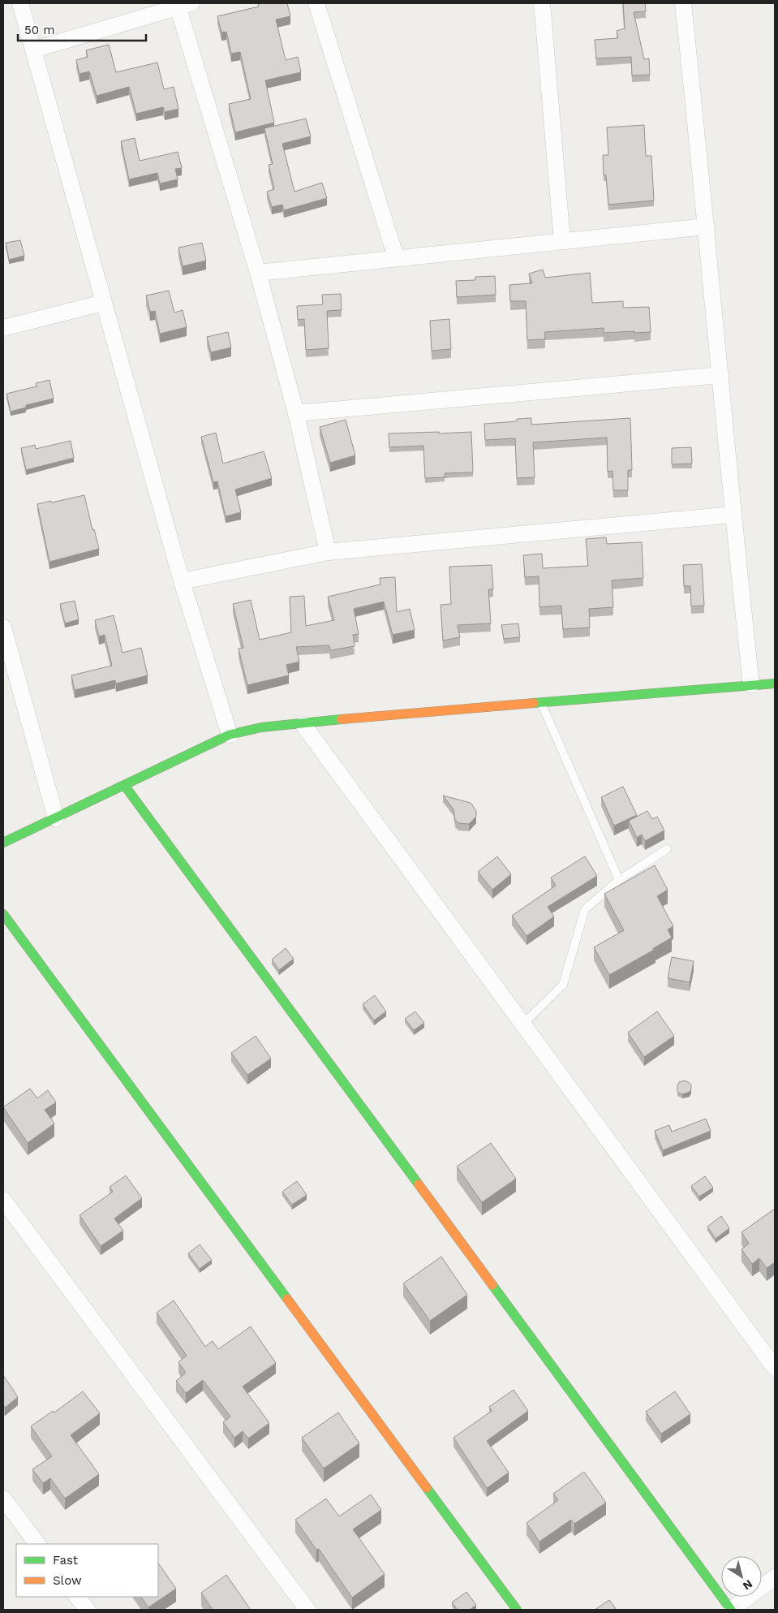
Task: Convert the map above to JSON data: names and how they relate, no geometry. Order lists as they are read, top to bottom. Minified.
{"legend":["Fast","Slow"],"scale_bar":"50 m","north":"bottom right"}
